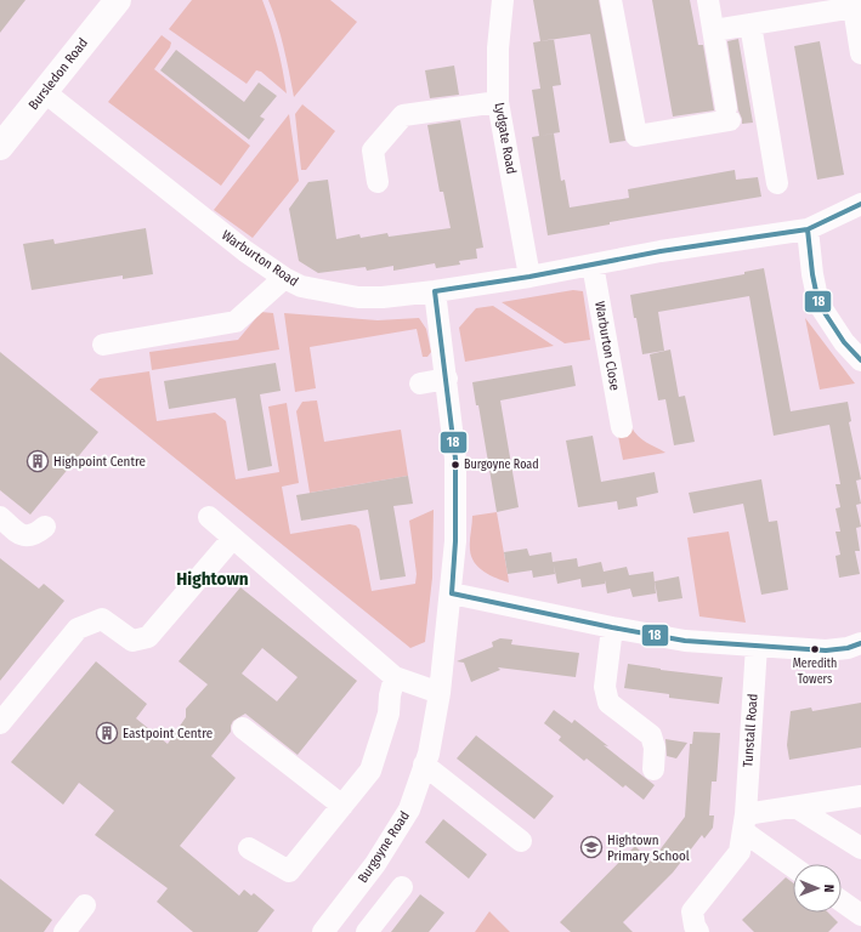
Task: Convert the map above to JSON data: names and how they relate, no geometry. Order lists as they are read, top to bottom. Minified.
{"streets":{"main road":["Bursledon Road"],"street":["Lydgate Road","Warburton Road","Warburton Close","Tunstall Road","Burgoyne Road"]},"crossings":[["Bursledon Road","Warburton Road"],["Lydgate Road","Warburton Road"],["Warburton Road","Warburton Close"],["Warburton Road","Burgoyne Road"]],"districts":["Hightown"],"places":{"building":["Highpoint Centre","Eastpoint Centre"],"other":["Burgoyne Road","Meredith Towers"],"school or university":["Hightown Primary School"]},"lines":["transit line 18"],"north":"right"}
